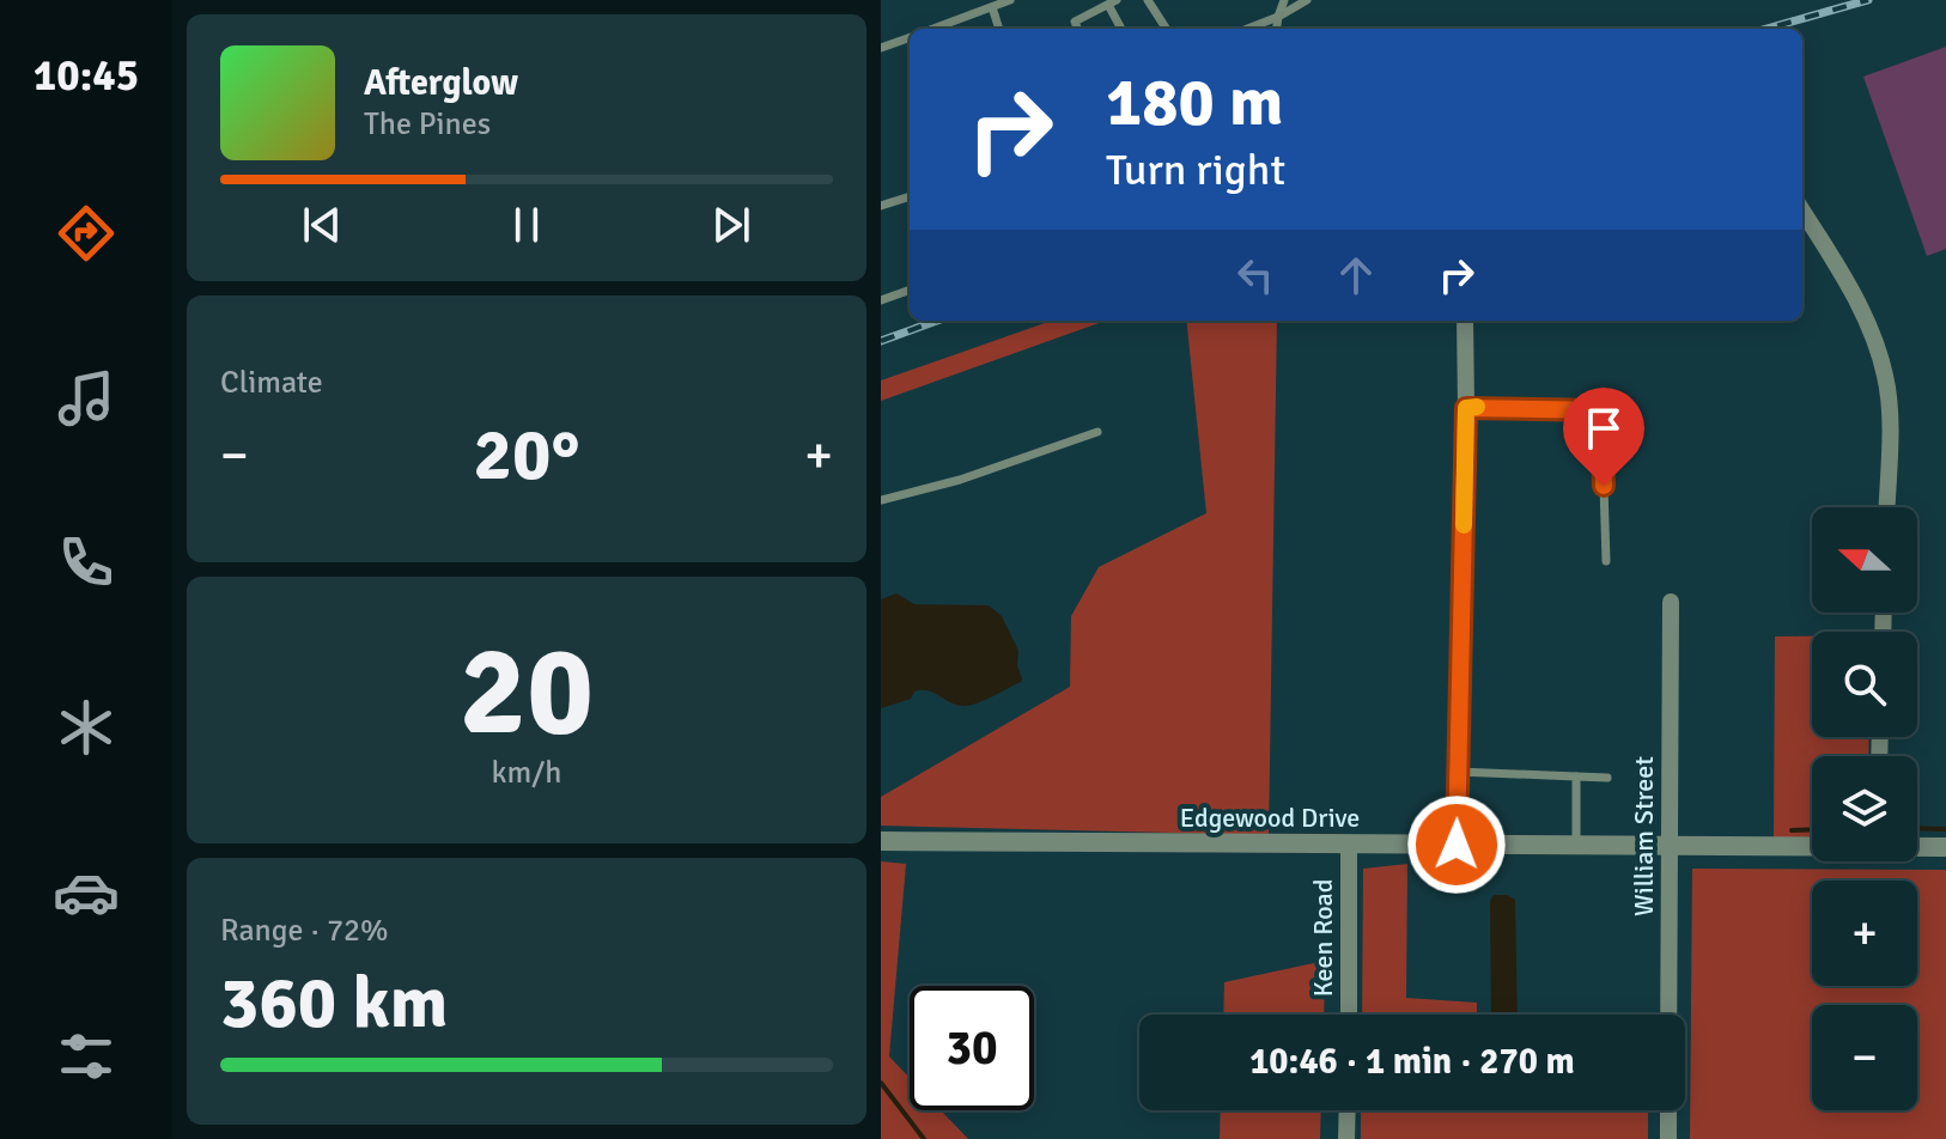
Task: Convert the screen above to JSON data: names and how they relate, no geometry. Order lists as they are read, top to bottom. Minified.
{"streets":{"street":["Edgewood Drive","William Street","Keen Road"]},"crossings":[["Edgewood Drive","William Street"],["Edgewood Drive","Keen Road"]],"north":"left","page":{"tabs":"10:45","turn":["180 m","Turn right"],"song":["Afterglow","The Pines"],"tile":["Climate",["20","km/h"],["Range · 72%","360 km"]],"heat":["−","20°","+"],"map_buttons":["+","−"],"limit":"30","trip":"10:46 · 1 min · 270 m"}}
